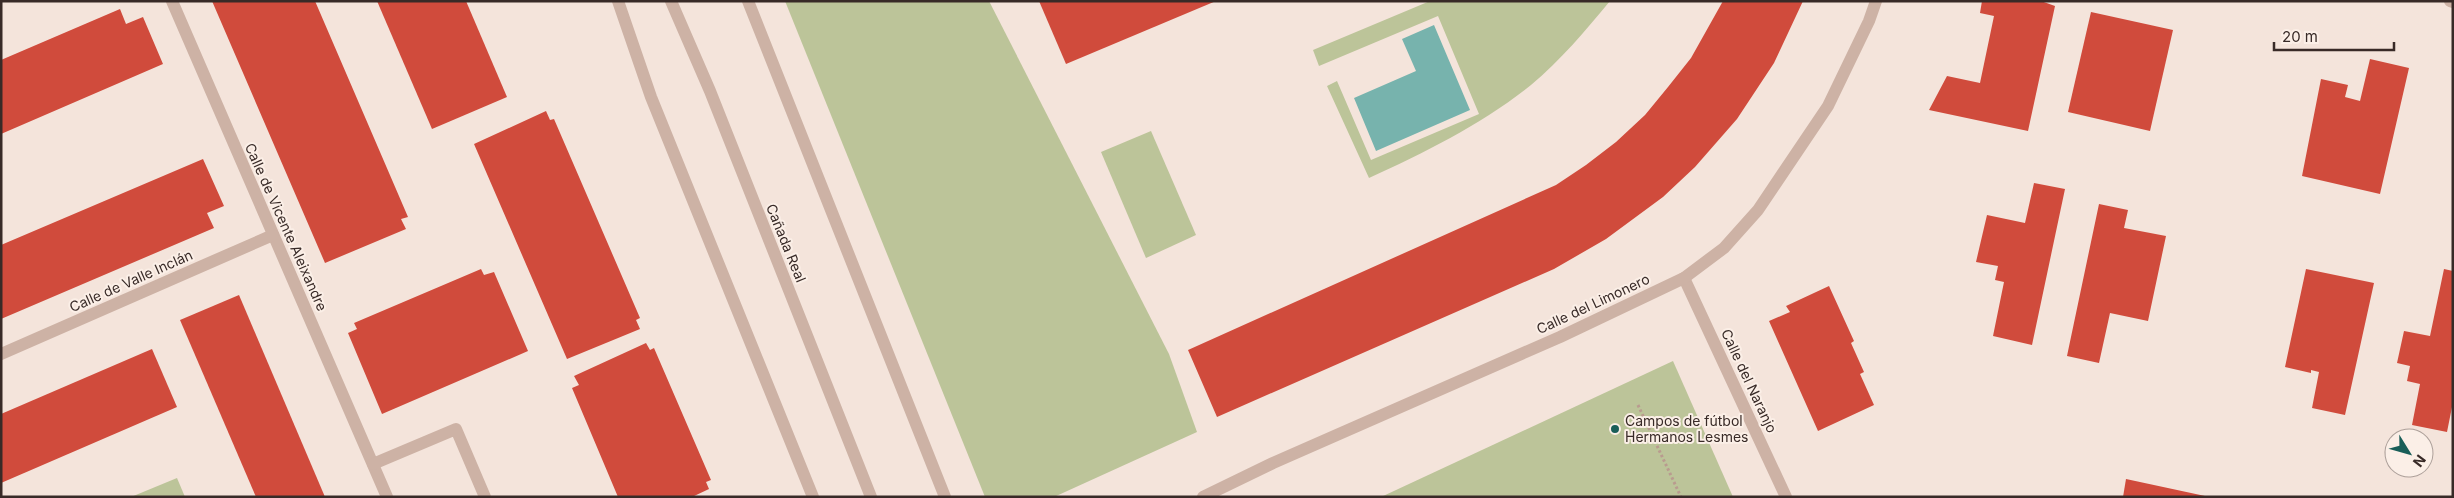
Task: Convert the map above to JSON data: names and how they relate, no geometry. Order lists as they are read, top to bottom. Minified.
{"streets":{"street":["Calle de Vicente Aleixandre","Cañada Real","Calle de Valle Inclán","Calle del Limonero","Calle del Naranjo"]},"crossings":[["Calle de Vicente Aleixandre","Calle de Valle Inclán"],["Calle del Limonero","Calle del Naranjo"]],"places":["Campos de fútbol Hermanos Lesmes"],"scale_bar":"20 m","north":"bottom right"}
